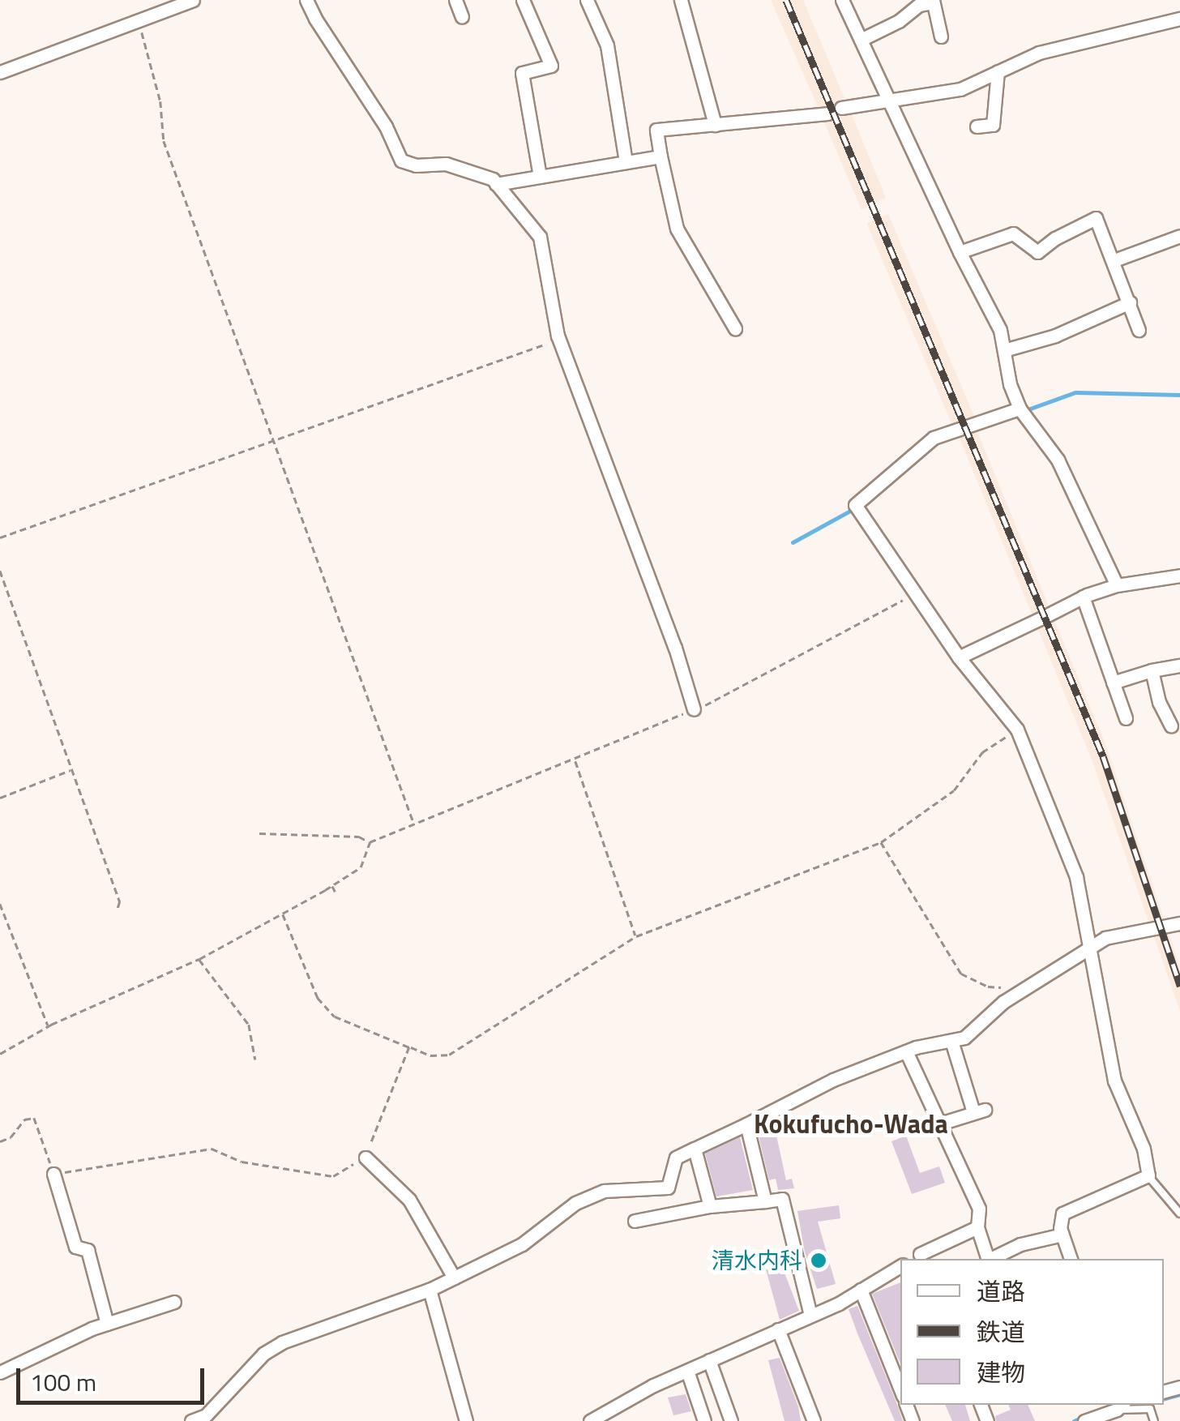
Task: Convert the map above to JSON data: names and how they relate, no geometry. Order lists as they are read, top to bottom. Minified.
{"districts":["Kokufucho-Wada"],"places":["清水内科"],"legend":["道路","鉄道","建物"],"scale_bar":"100 m"}
